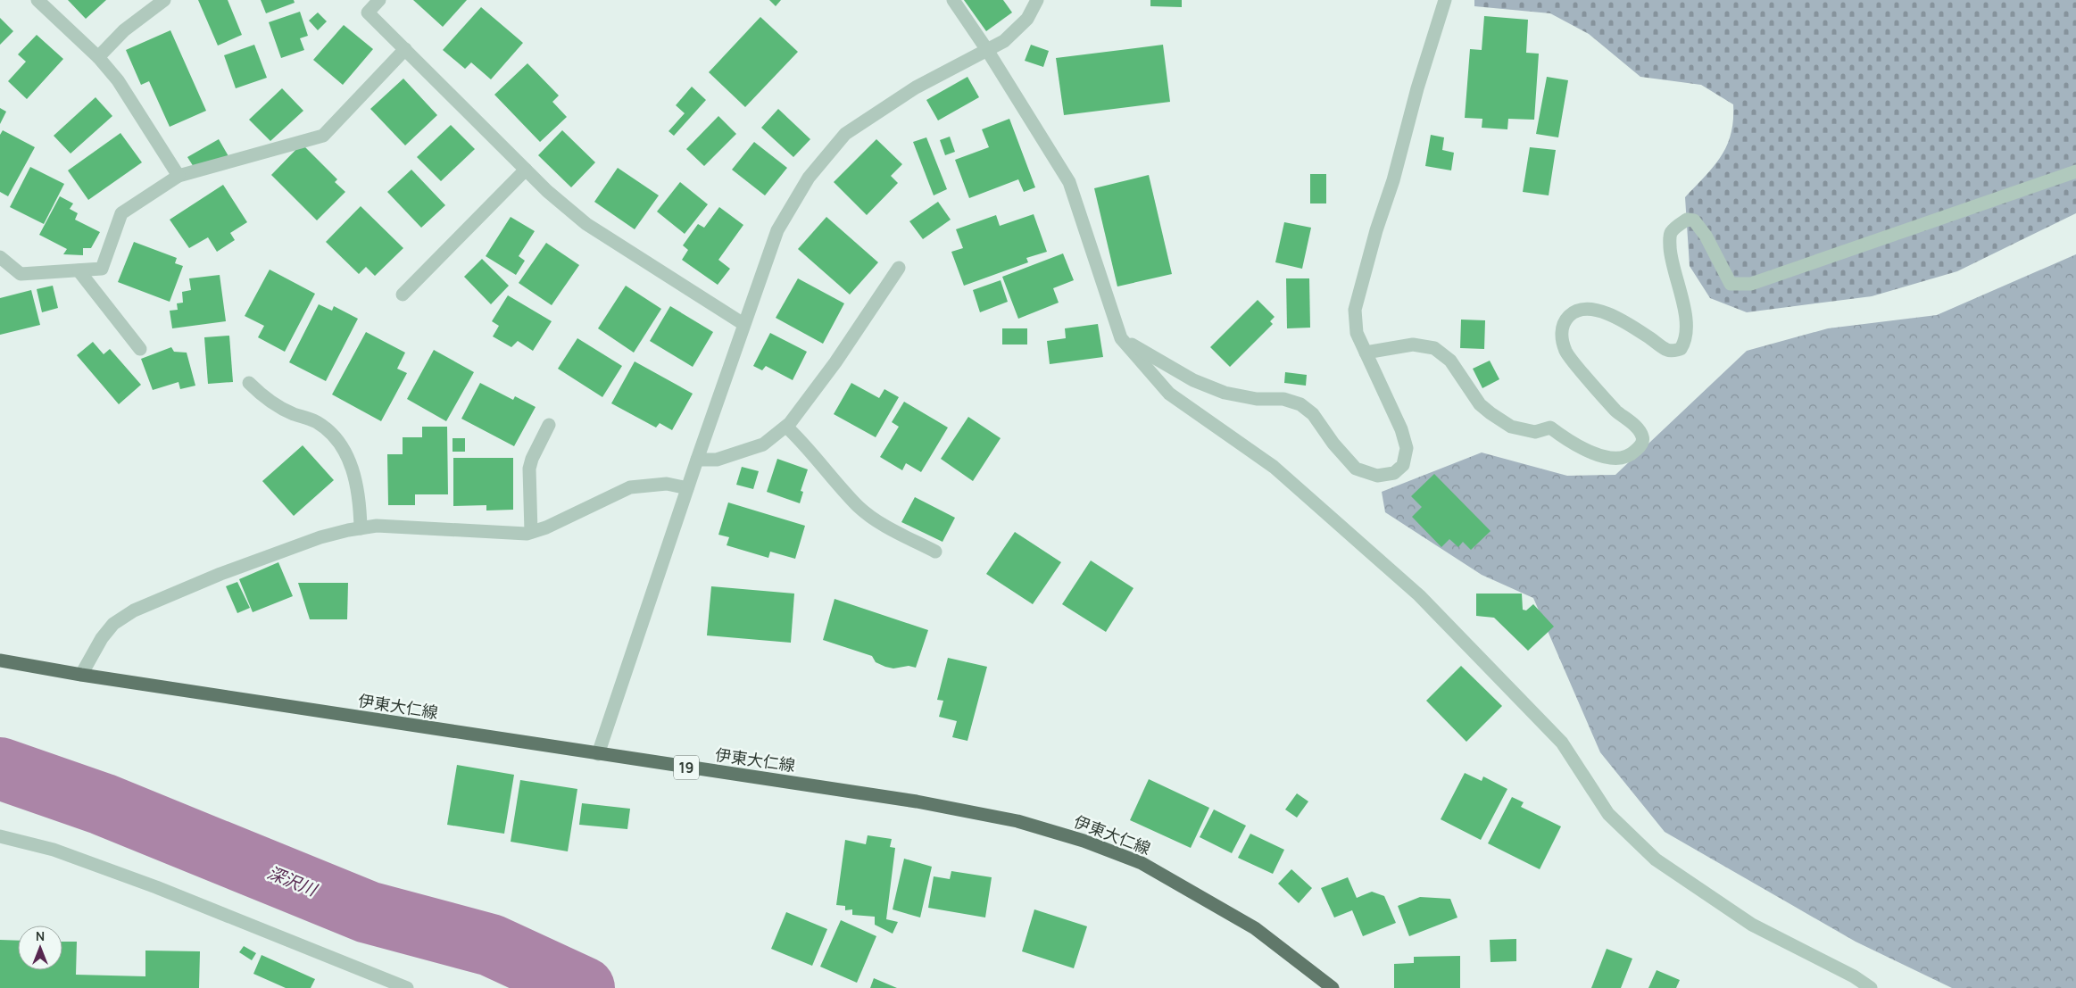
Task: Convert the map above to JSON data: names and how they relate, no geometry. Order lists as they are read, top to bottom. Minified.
{"streets":{"main road":["伊東大仁線","19"]},"water":["深沢川"],"north":"top"}
